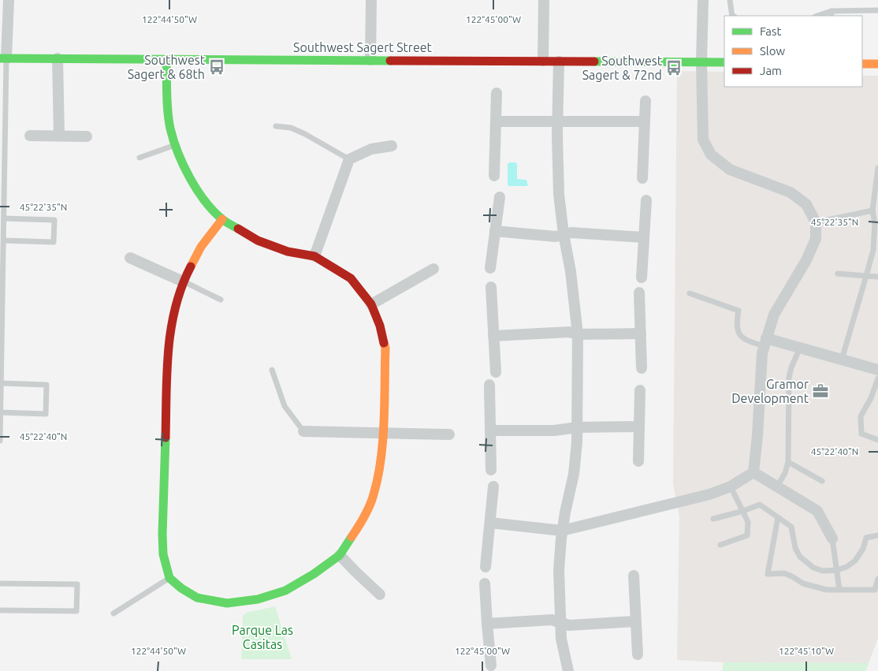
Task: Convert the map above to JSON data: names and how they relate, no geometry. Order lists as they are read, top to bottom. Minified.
{"streets":{"street":["Southwest Sagert Street"]},"parks":["Parque Las Casitas"],"places":{"bus stop":["Southwest Sagert & 68th","Southwest Sagert & 72nd"],"office":["Gramor Development"]},"legend":["Fast","Slow","Jam"],"coordinates":["122°44'50\"W","122°45'00\"W","45°22'35\"N","45°22'40\"N","122°45'10\"W"]}
